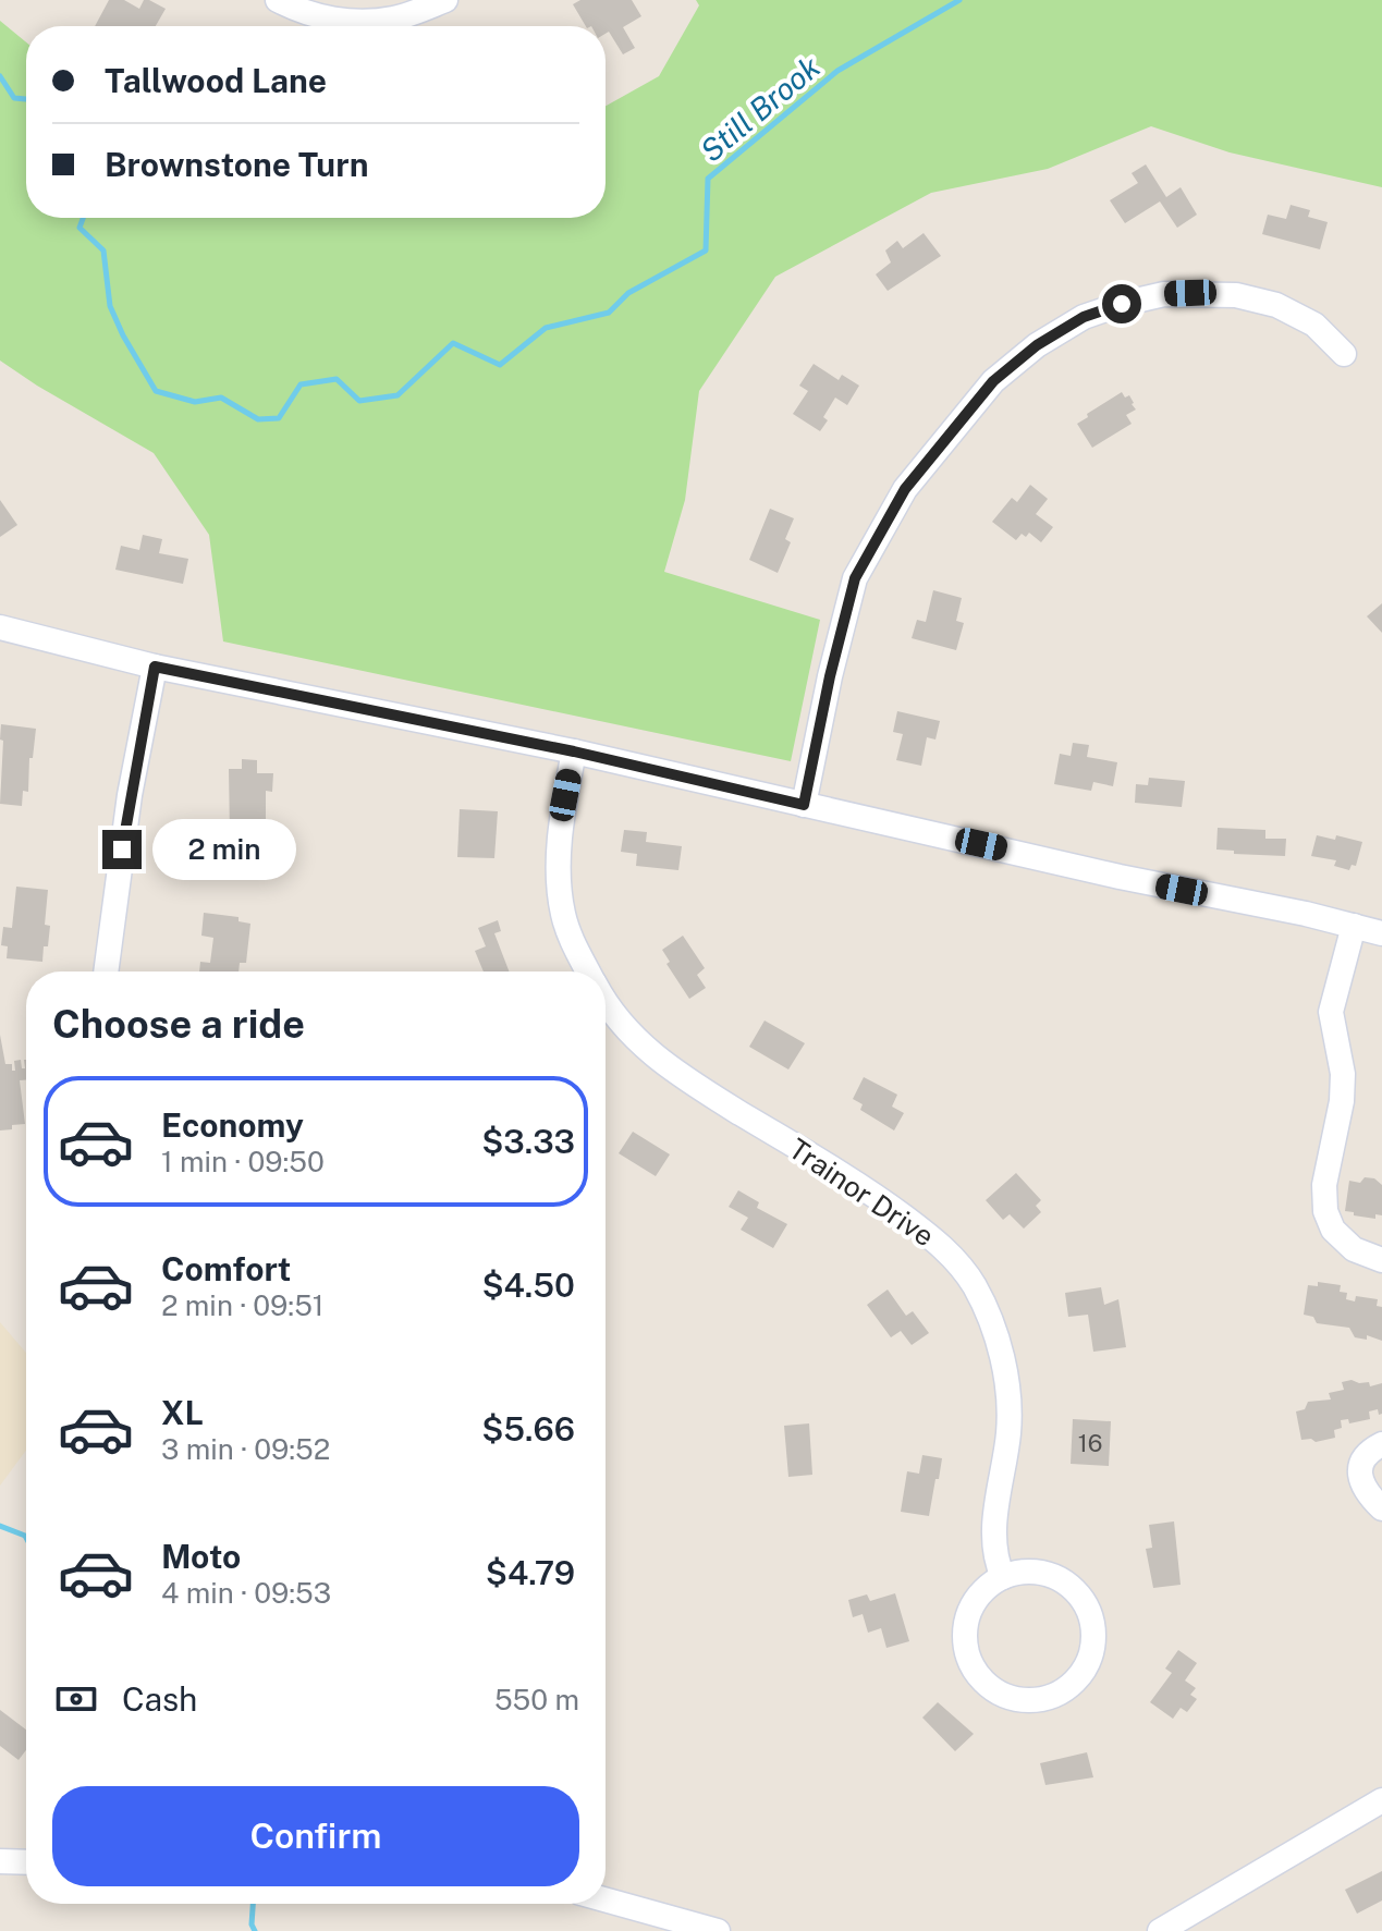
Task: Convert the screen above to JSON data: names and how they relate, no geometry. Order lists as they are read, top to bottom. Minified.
{"streets":{"street":["Trainor Drive"]},"water":["Still Brook"],"house_numbers":["16"],"page":{"banner":["Tallwood Lane","Brownstone Turn"],"bubble":"2 min","heading":"Choose a ride","list":[{"name":"Economy","note":"1 min · 09:50","value":"$3.33"},{"name":"Comfort","note":"2 min · 09:51","value":"$4.50"},{"name":"XL","note":"3 min · 09:52","value":"$5.66"},{"name":"Moto","note":"4 min · 09:53","value":"$4.79"}],"pay":["Cash","550 m"],"buttons":"Confirm"}}
